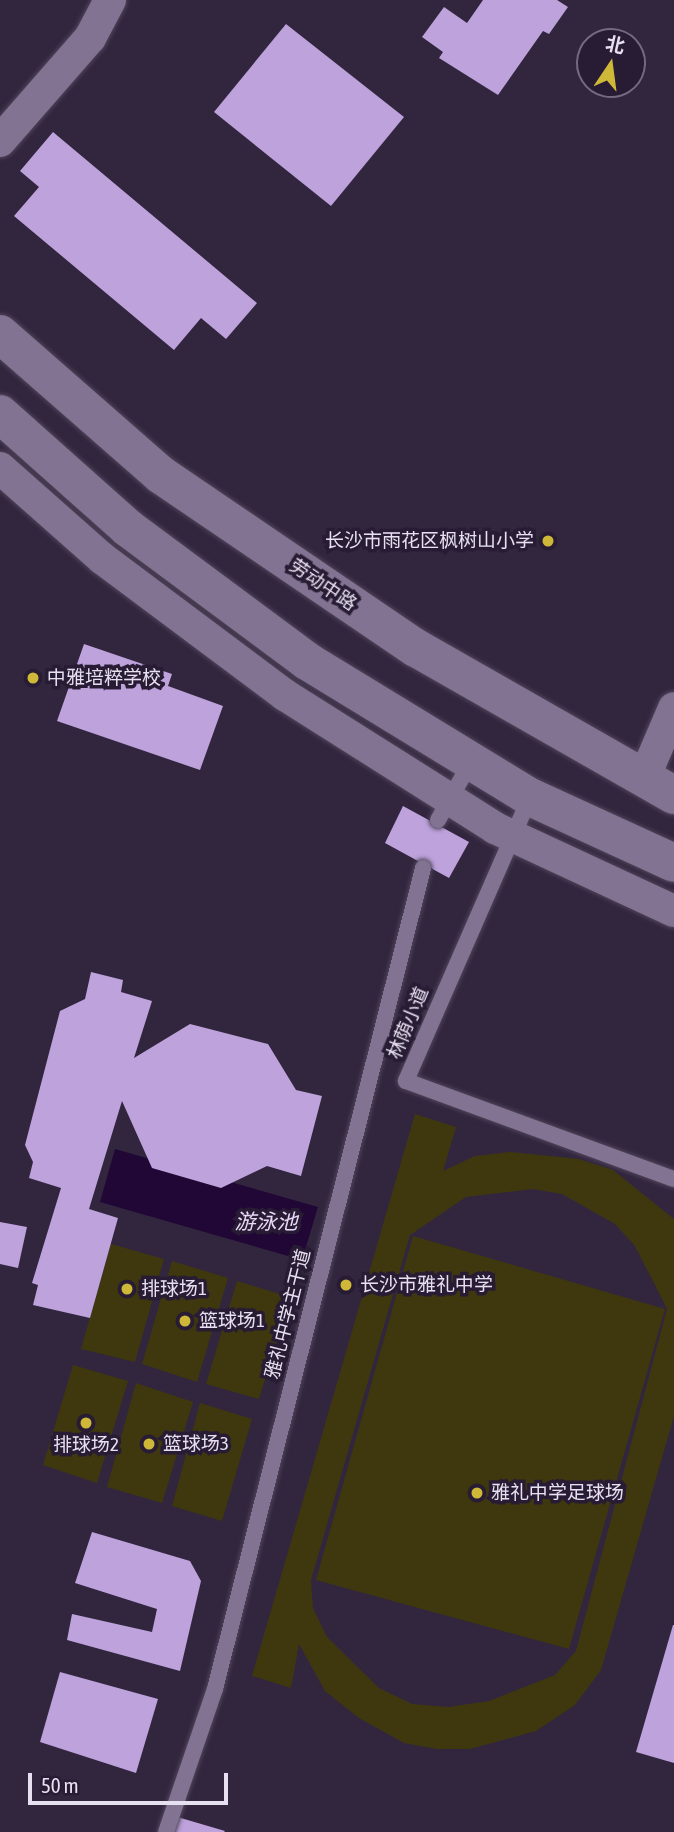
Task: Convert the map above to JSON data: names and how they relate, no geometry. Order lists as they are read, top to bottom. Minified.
{"streets":{"main road":["劳动中路"],"lane":["林荫小道","雅礼中学主干道"]},"water":["游泳池"],"places":["长沙市雨花区枫树山小学","中雅培粹学校","长沙市雅礼中学","排球场1","篮球场1","排球场2","篮球场3","雅礼中学足球场"],"scale_bar":"50 m","north":"top"}
